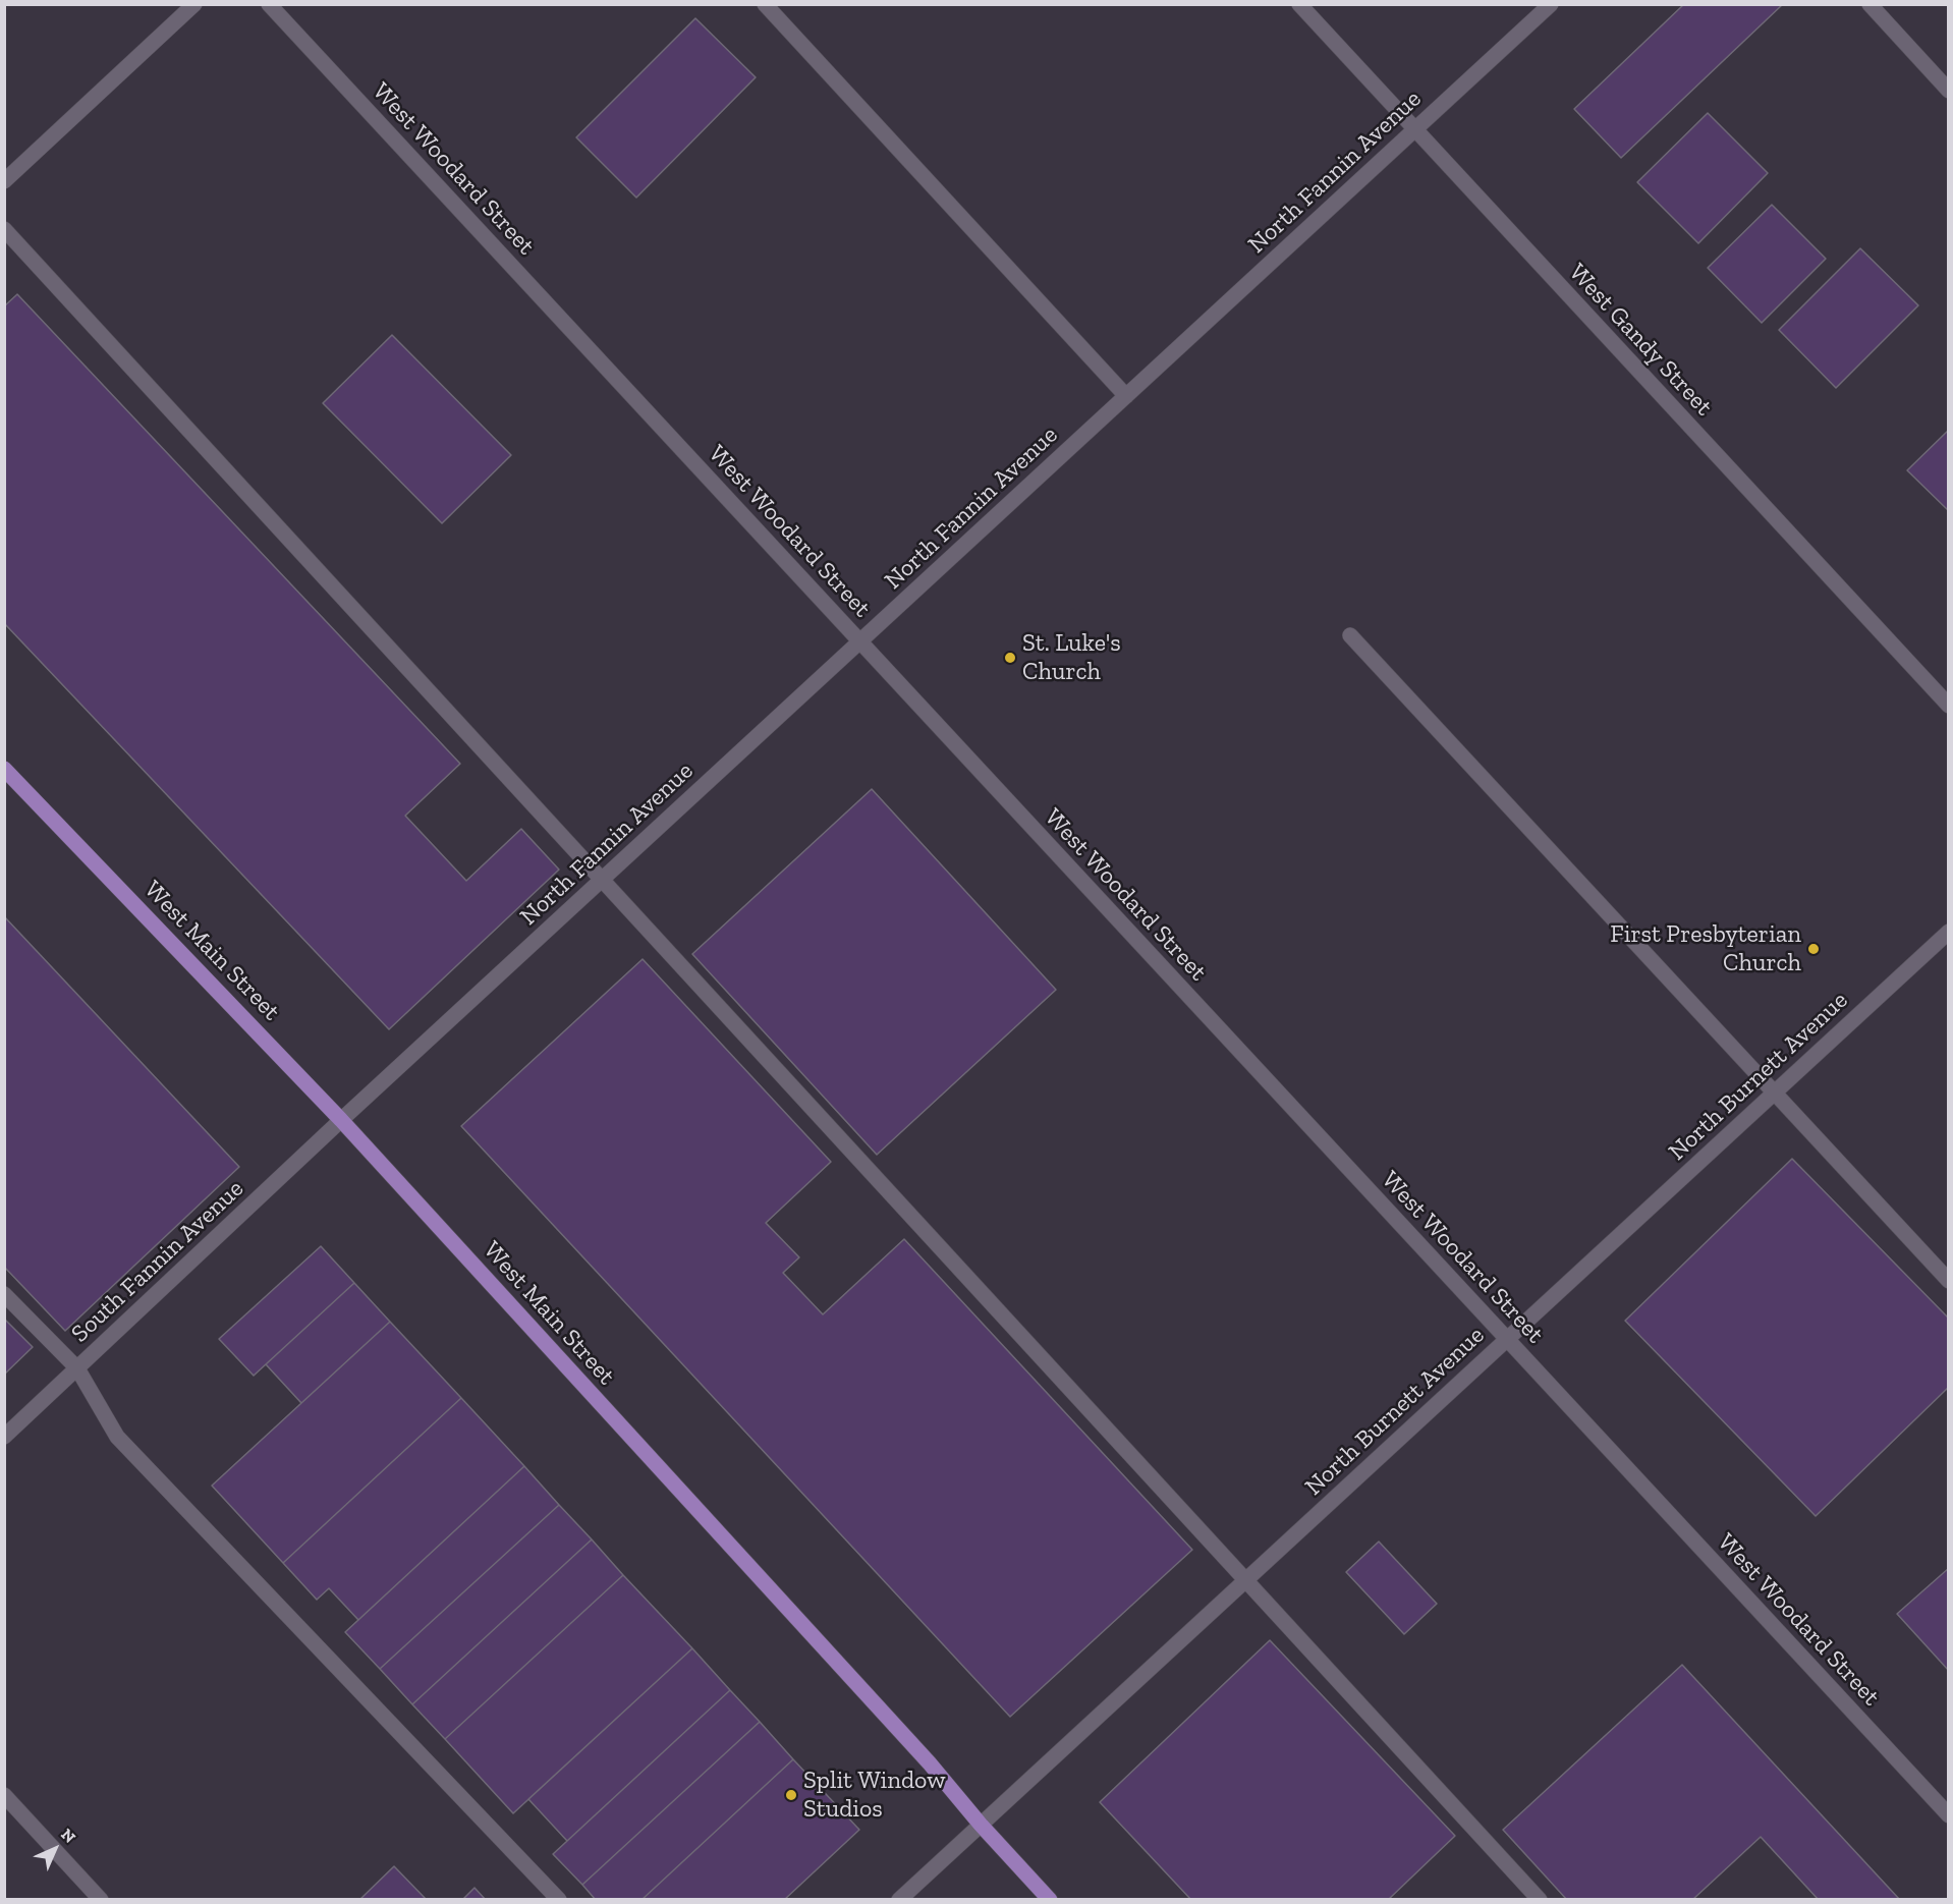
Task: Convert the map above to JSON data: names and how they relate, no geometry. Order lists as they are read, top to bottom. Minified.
{"streets":{"main road":["West Main Street"],"street":["West Woodard Street","North Fannin Avenue","West Gandy Street","North Burnett Avenue","South Fannin Avenue"]},"crossings":[["West Woodard Street","North Fannin Avenue"],["West Woodard Street","North Burnett Avenue"],["North Fannin Avenue","West Gandy Street"],["North Fannin Avenue","West Main Street"],["North Fannin Avenue","South Fannin Avenue"],["West Main Street","North Burnett Avenue"],["West Main Street","South Fannin Avenue"]],"places":["St. Luke's Church","First Presbyterian Church","Split Window Studios"],"north":"top right"}
